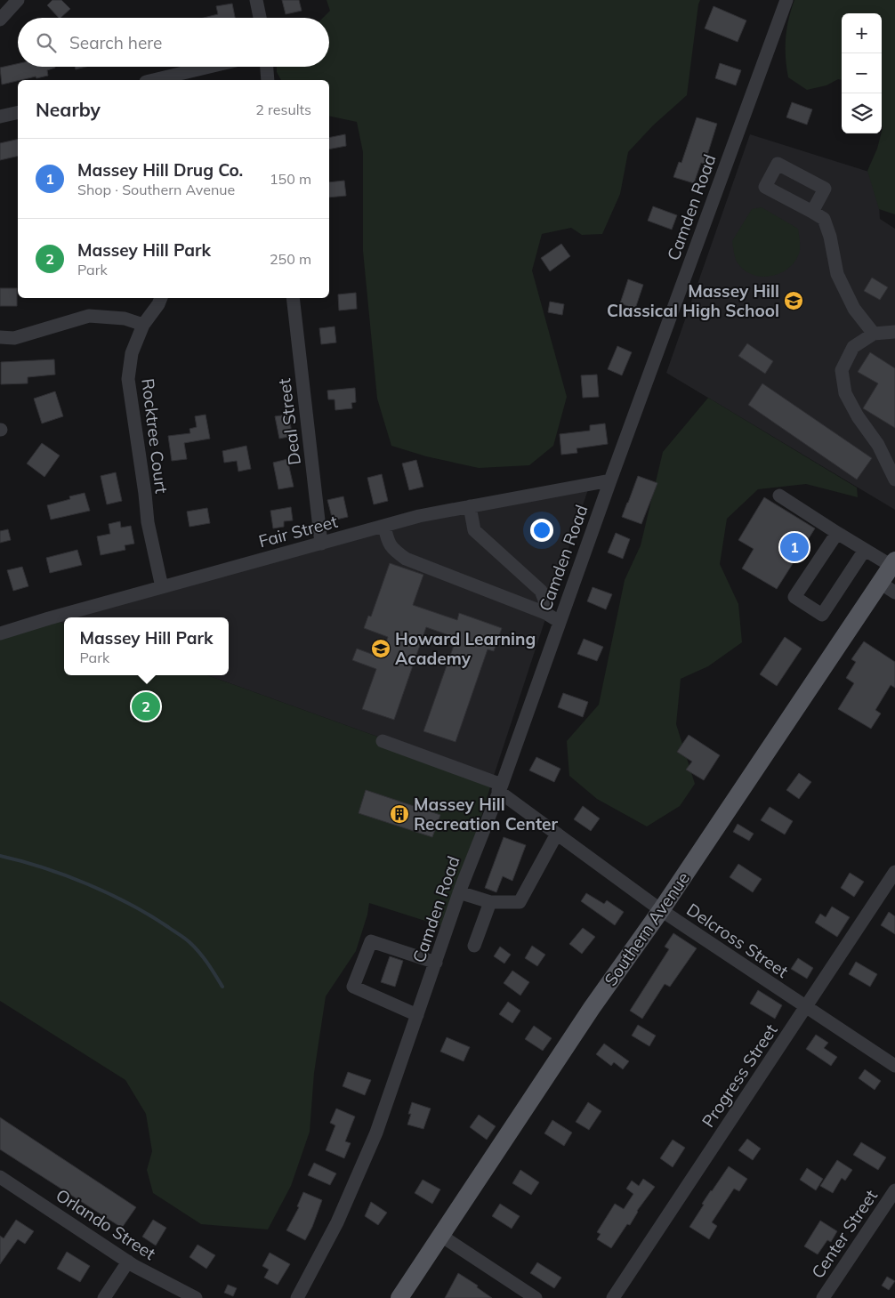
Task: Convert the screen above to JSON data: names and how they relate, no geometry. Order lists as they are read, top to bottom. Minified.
{"streets":{"main road":["Southern Avenue"],"street":["Camden Road","Deal Street","Rocktree Court","Fair Street","Delcross Street","Progress Street","Orlando Street","Center Street"]},"crossings":[["Camden Road","Fair Street"],["Camden Road","Delcross Street"],["Deal Street","Fair Street"],["Rocktree Court","Fair Street"],["Southern Avenue","Delcross Street"],["Delcross Street","Progress Street"]],"places":{"school or university":["Massey Hill Classical High School","Howard Learning Academy"],"building":["Massey Hill Recreation Center"]},"page":{"map_buttons":["+","−"],"search":"Search here","heading":["Nearby","2 results"],"list":[{"mark":"1","name":"Massey Hill Drug Co.","note":"Shop · Southern Avenue","value":"150 m"},{"mark":"2","name":"Massey Hill Park","note":"Park","value":"250 m"}],"pins":["1","2"],"popup":["Massey Hill Park","Park"]}}
